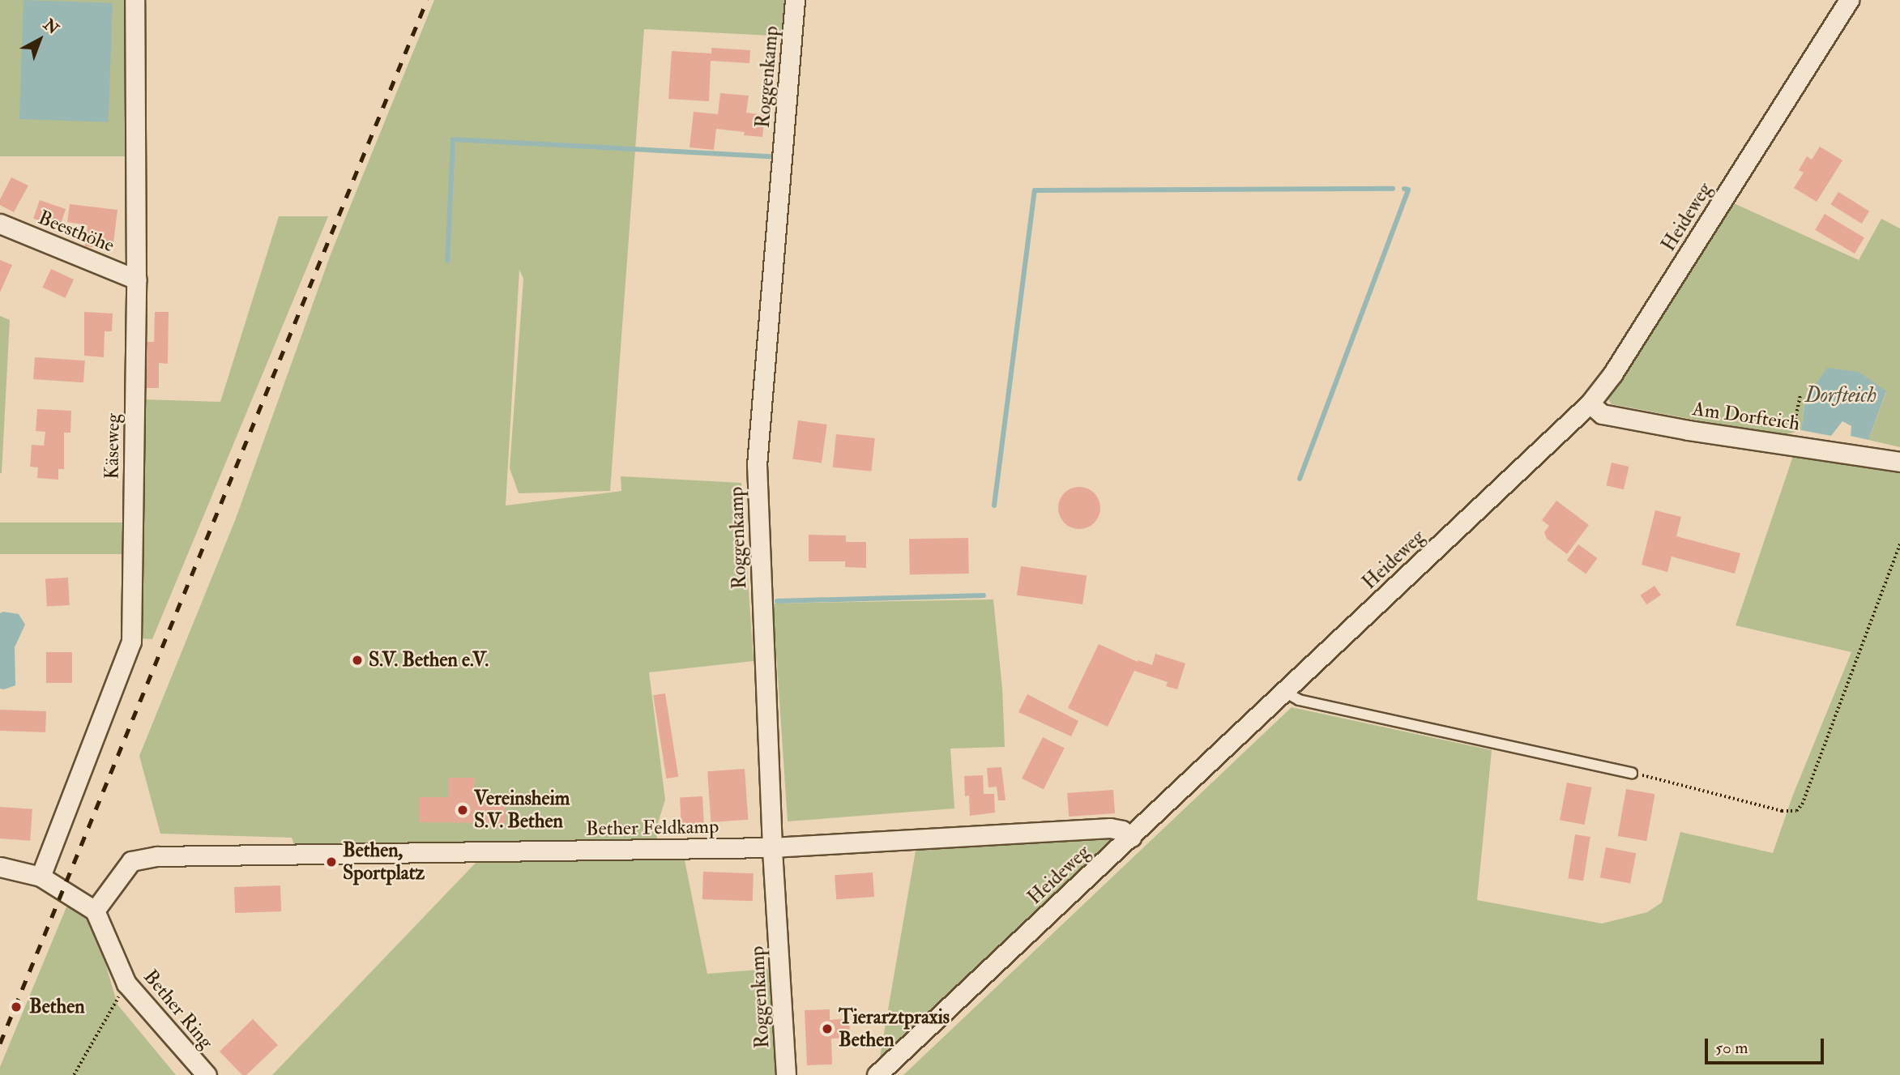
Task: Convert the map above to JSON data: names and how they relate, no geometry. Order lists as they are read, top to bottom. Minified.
{"streets":{"street":["Roggenkamp","Heideweg","Beesthöhe","Am Dorfteich","Käseweg","Bether Feldkamp","Bether Ring"]},"crossings":[["Roggenkamp","Bether Feldkamp"],["Heideweg","Am Dorfteich"],["Heideweg","Bether Feldkamp"],["Beesthöhe","Käseweg"],["Bether Feldkamp","Bether Ring"]],"water":["Dorfteich"],"places":["S.V. Bethen e.V.","Vereinsheim S.V. Bethen","Bethen, Sportplatz","Bethen","Tierarztpraxis Bethen"],"scale_bar":"50 m","north":"top right"}
